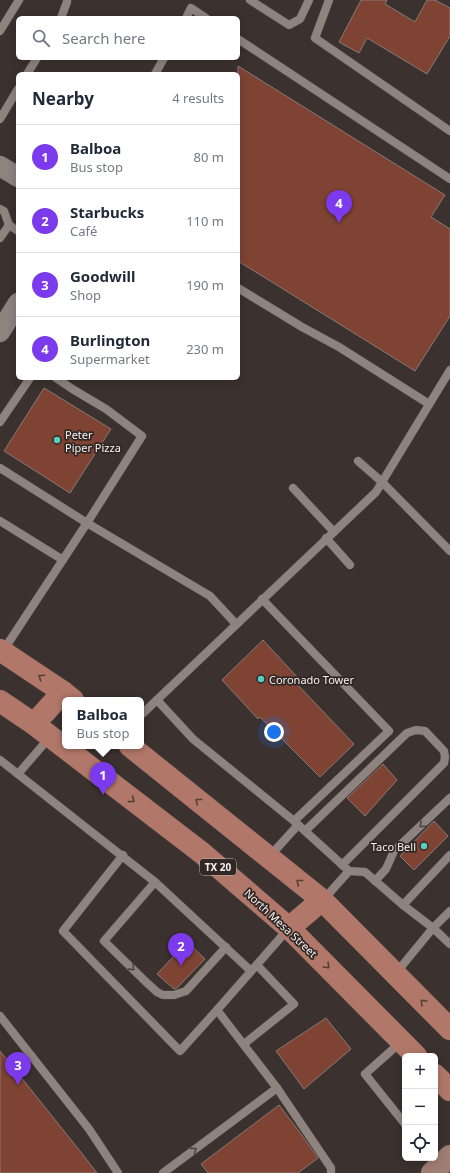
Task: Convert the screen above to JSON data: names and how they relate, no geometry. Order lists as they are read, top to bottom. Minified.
{"streets":{"main road":["TX 20","North Mesa Street"]},"places":["Peter Piper Pizza","Coronado Tower","Taco Bell"],"page":{"search":"Search here","heading":["Nearby","4 results"],"list":[{"mark":"1","name":"Balboa","note":"Bus stop","value":"80 m"},{"mark":"2","name":"Starbucks","note":"Café","value":"110 m"},{"mark":"3","name":"Goodwill","note":"Shop","value":"190 m"},{"mark":"4","name":"Burlington","note":"Supermarket","value":"230 m"}],"pins":["4","1","2","3"],"popup":["Balboa","Bus stop"],"map_buttons":["+","−"]}}
